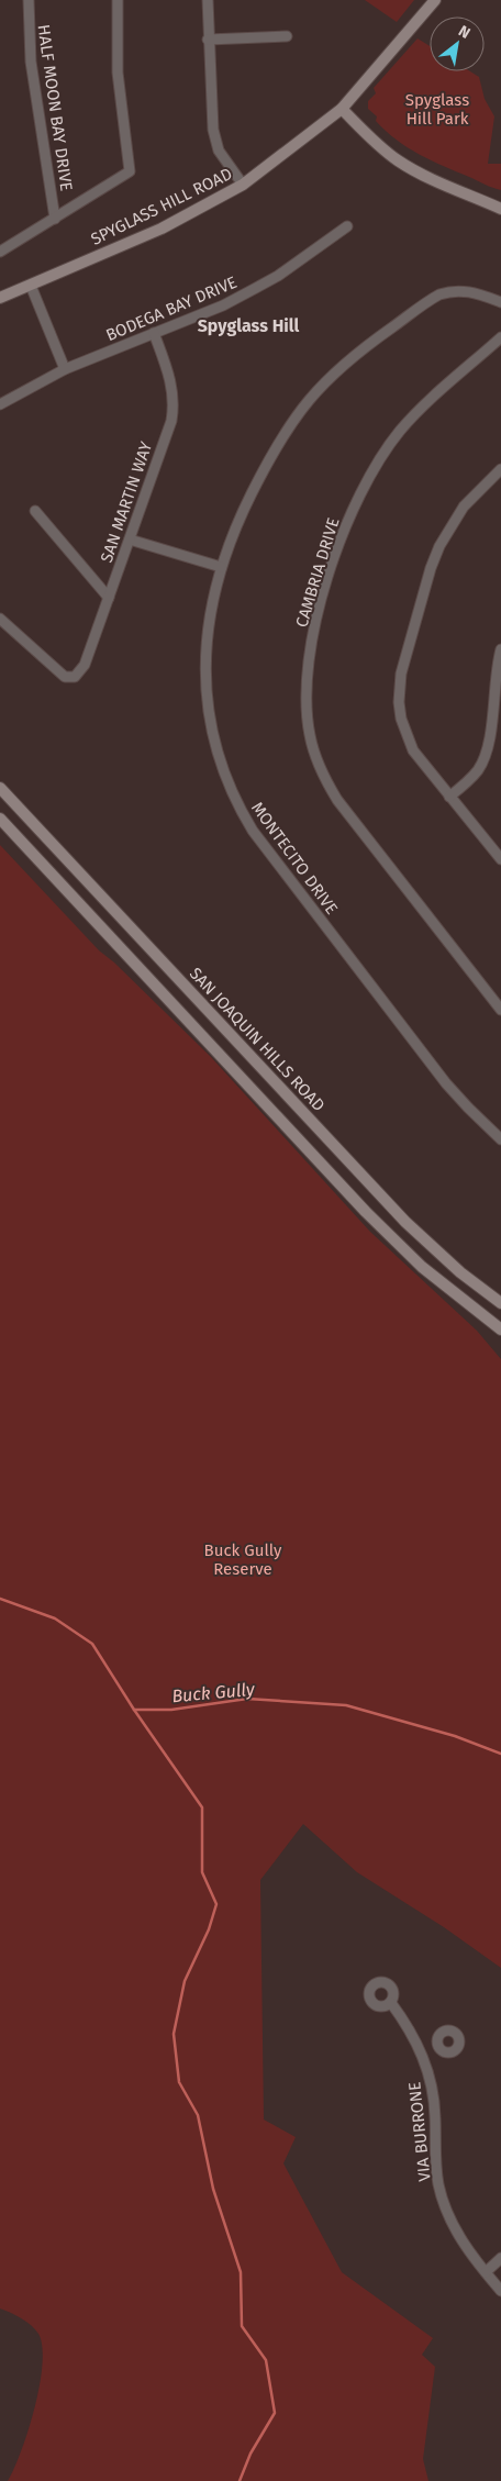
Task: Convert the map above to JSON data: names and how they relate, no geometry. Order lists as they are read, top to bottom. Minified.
{"streets":{"main road":["SPYGLASS HILL ROAD","SAN JOAQUIN HILLS ROAD"],"street":["HALF MOON BAY DRIVE","BODEGA BAY DRIVE","SAN MARTIN WAY","CAMBRIA DRIVE","MONTECITO DRIVE","VIA BURRONE"]},"crossings":[["BODEGA BAY DRIVE","SAN MARTIN WAY"]],"districts":["Spyglass Hill"],"water":["Buck Gully"],"parks":["Spyglass Hill Park","Buck Gully Reserve"],"north":"top right"}
